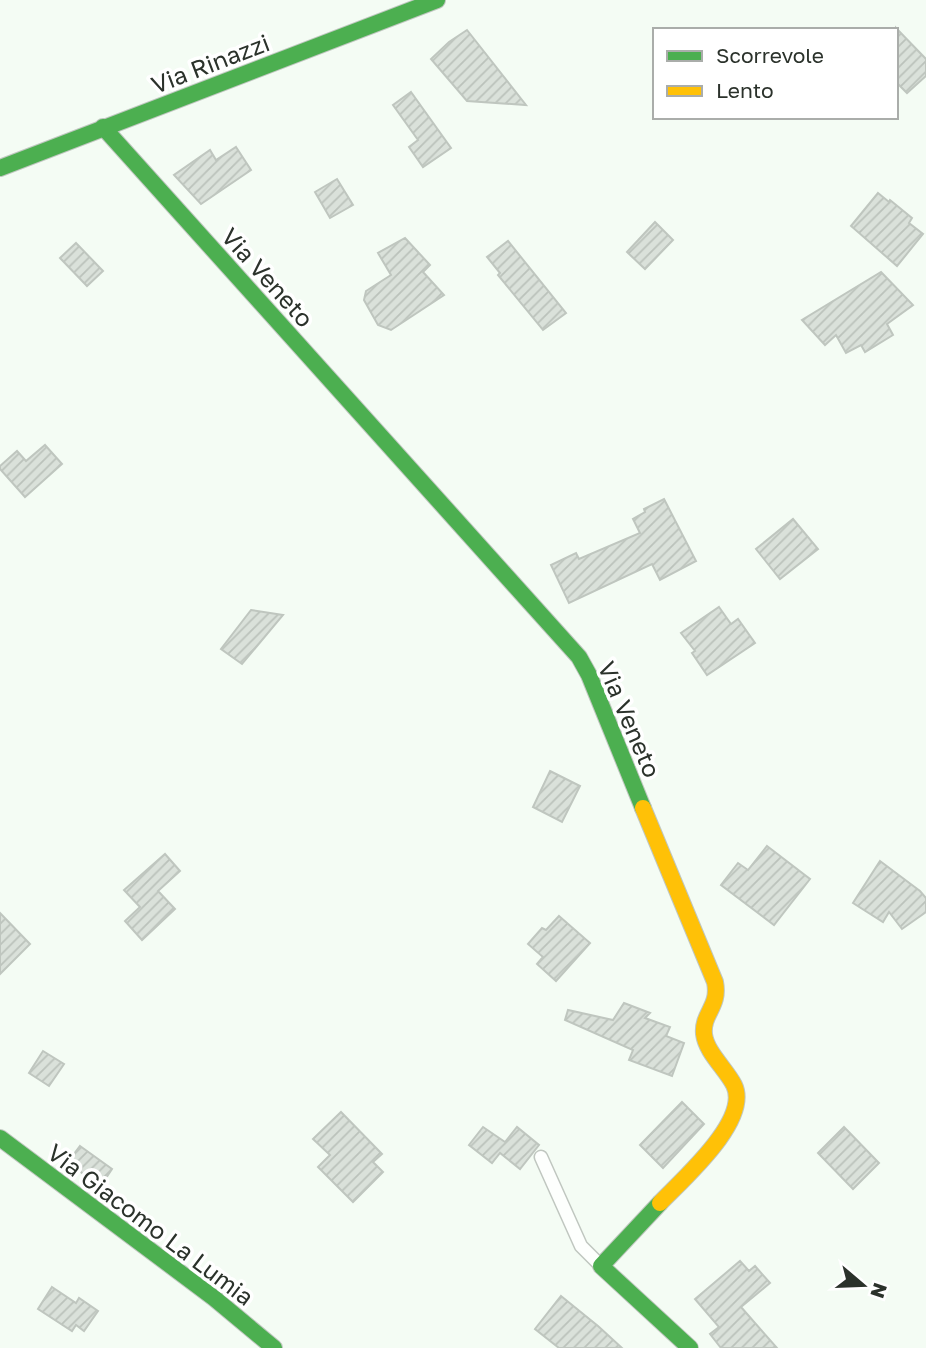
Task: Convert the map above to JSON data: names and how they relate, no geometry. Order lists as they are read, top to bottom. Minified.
{"streets":{"street":["Via Rinazzi","Via Veneto","Via Giacomo La Lumia"]},"crossings":[["Via Rinazzi","Via Veneto"]],"legend":["Scorrevole","Lento"],"north":"right"}
